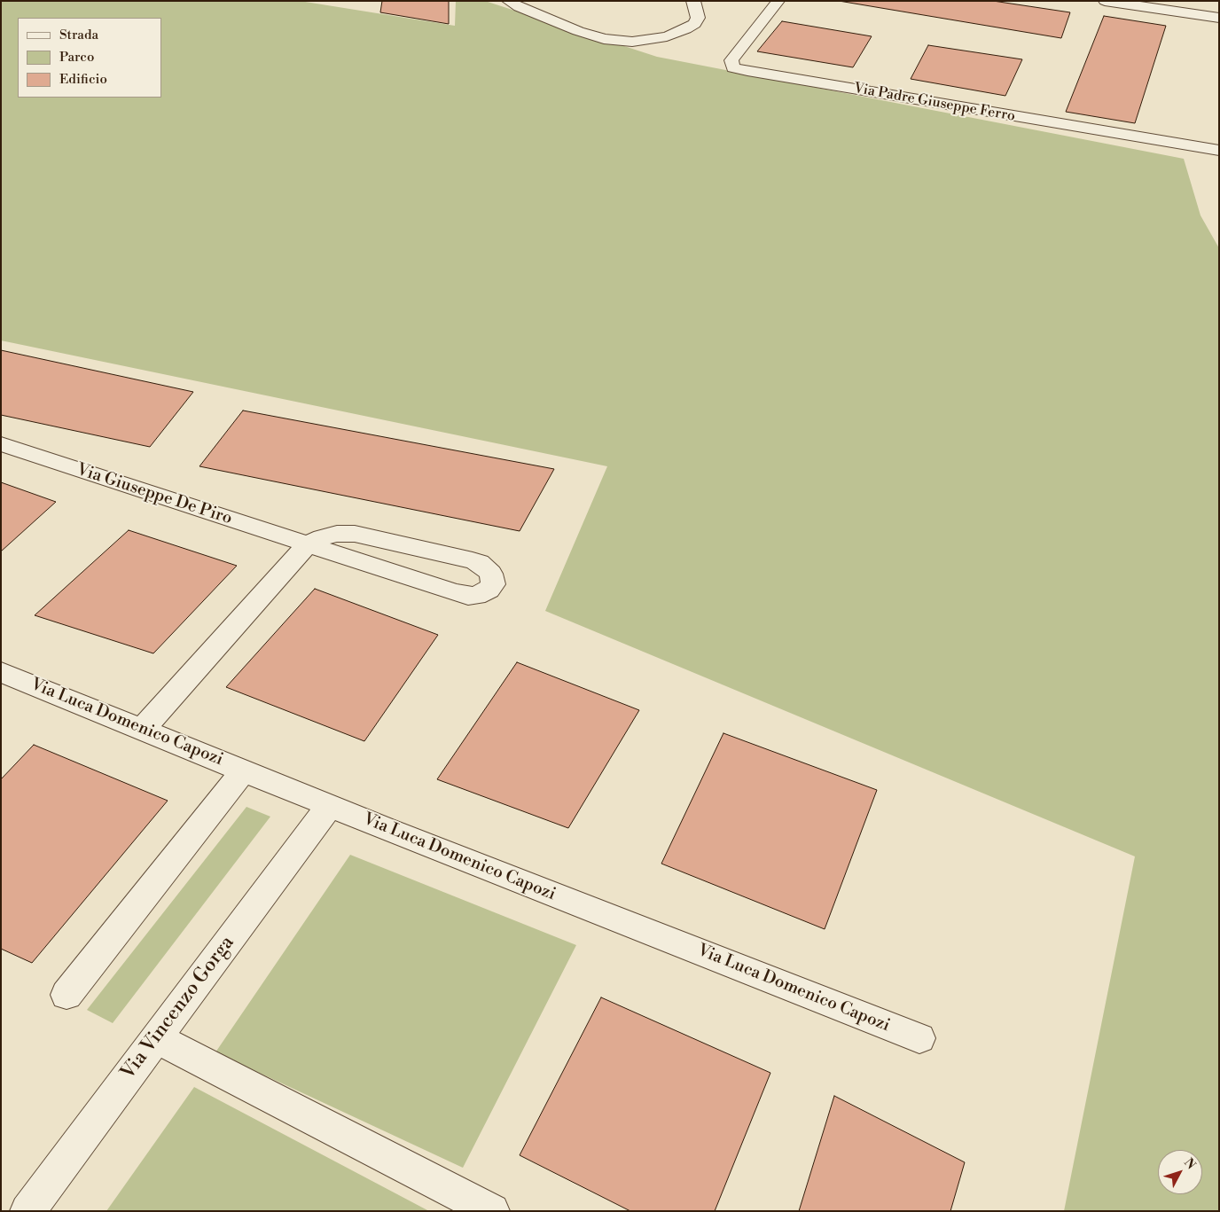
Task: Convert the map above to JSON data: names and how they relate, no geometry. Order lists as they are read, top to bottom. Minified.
{"streets":{"street":["Via Padre Giuseppe Ferro","Via Giuseppe De Piro","Via Luca Domenico Capozi","Via Vincenzo Gorga"]},"crossings":[["Via Luca Domenico Capozi","Via Vincenzo Gorga"]],"legend":["Strada","Parco","Edificio"],"north":"top right"}
